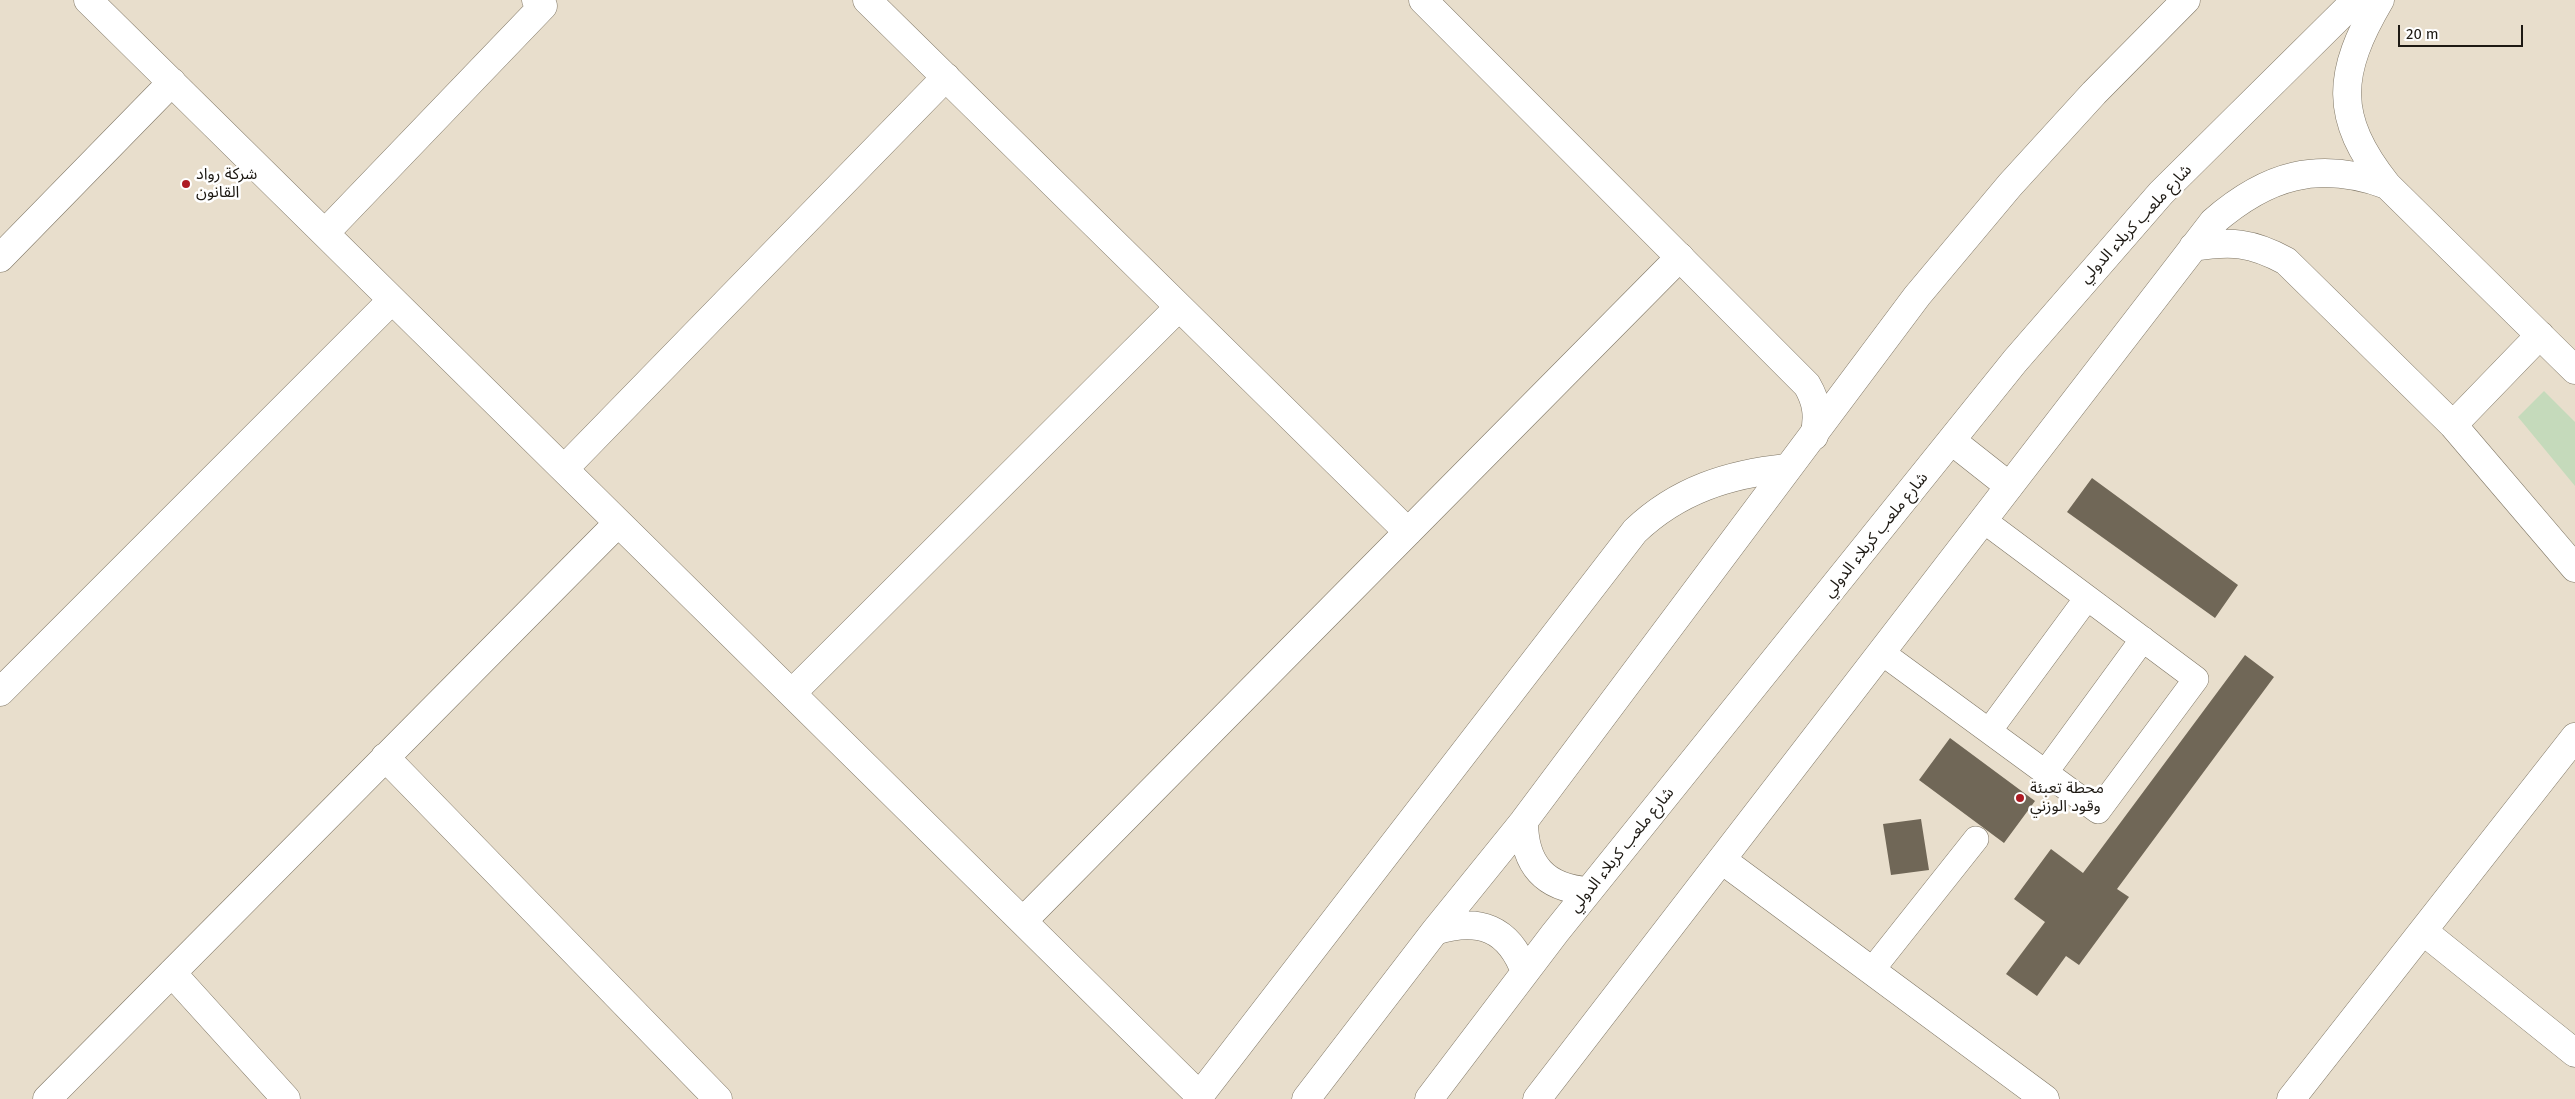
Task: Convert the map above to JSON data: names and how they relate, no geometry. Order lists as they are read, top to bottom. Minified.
{"streets":{"street":["شارع ملعب كربلاء الدولي"]},"places":["شركة رواد القانون","محطة تعبئة وقود الوزني"],"scale_bar":"20 m"}
